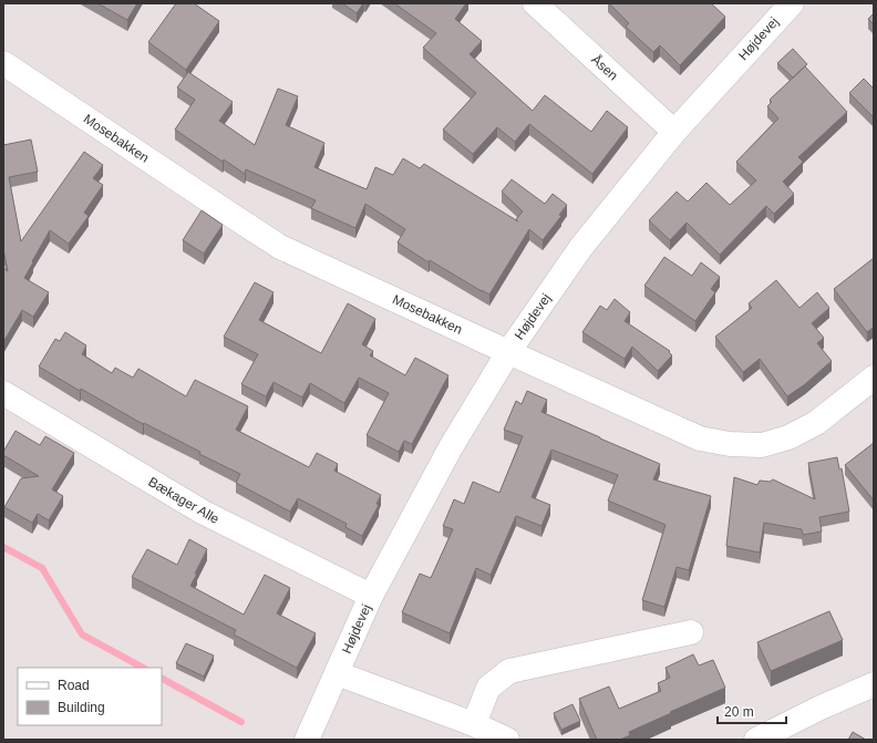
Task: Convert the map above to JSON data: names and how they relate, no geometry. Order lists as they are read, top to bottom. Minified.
{"streets":{"street":["Højdevej","Åsen","Mosebakken","Bækager Alle"]},"crossings":[["Højdevej","Åsen"],["Højdevej","Mosebakken"],["Højdevej","Bækager Alle"]],"legend":["Road","Building"],"scale_bar":"20 m"}
